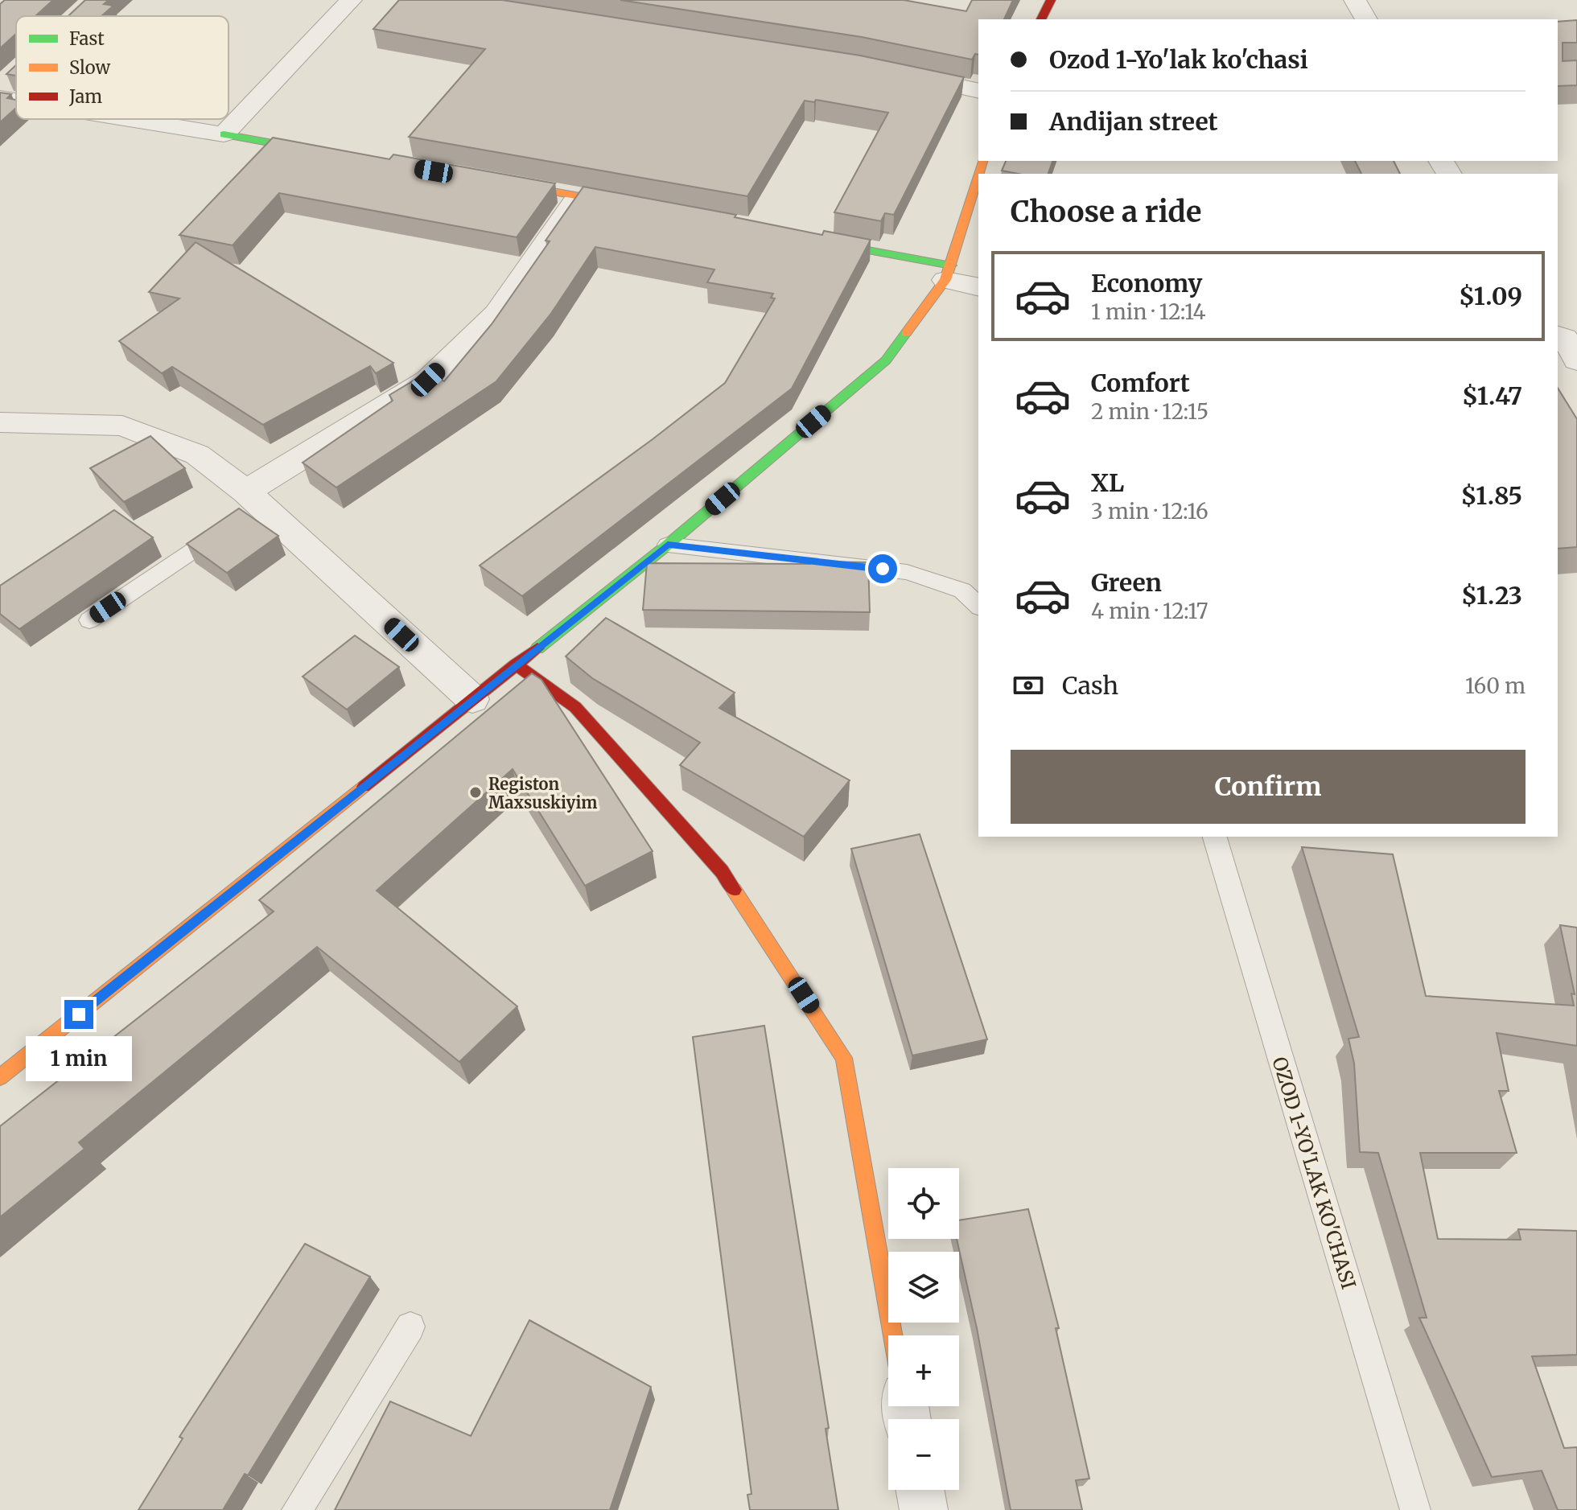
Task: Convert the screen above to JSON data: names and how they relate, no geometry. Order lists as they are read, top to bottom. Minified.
{"streets":{"lane":["OZOD 1-YO'LAK KO'CHASI"]},"places":["Registon Maxsuskiyim"],"legend":["Fast","Slow","Jam"],"page":{"banner":["Ozod 1-Yo'lak ko'chasi","Andijan street"],"heading":"Choose a ride","list":[{"name":"Economy","note":"1 min · 12:14","value":"$1.09"},{"name":"Comfort","note":"2 min · 12:15","value":"$1.47"},{"name":"XL","note":"3 min · 12:16","value":"$1.85"},{"name":"Green","note":"4 min · 12:17","value":"$1.23"}],"pay":["Cash","160 m"],"buttons":"Confirm","bubble":"1 min","map_buttons":["+","−"]}}
